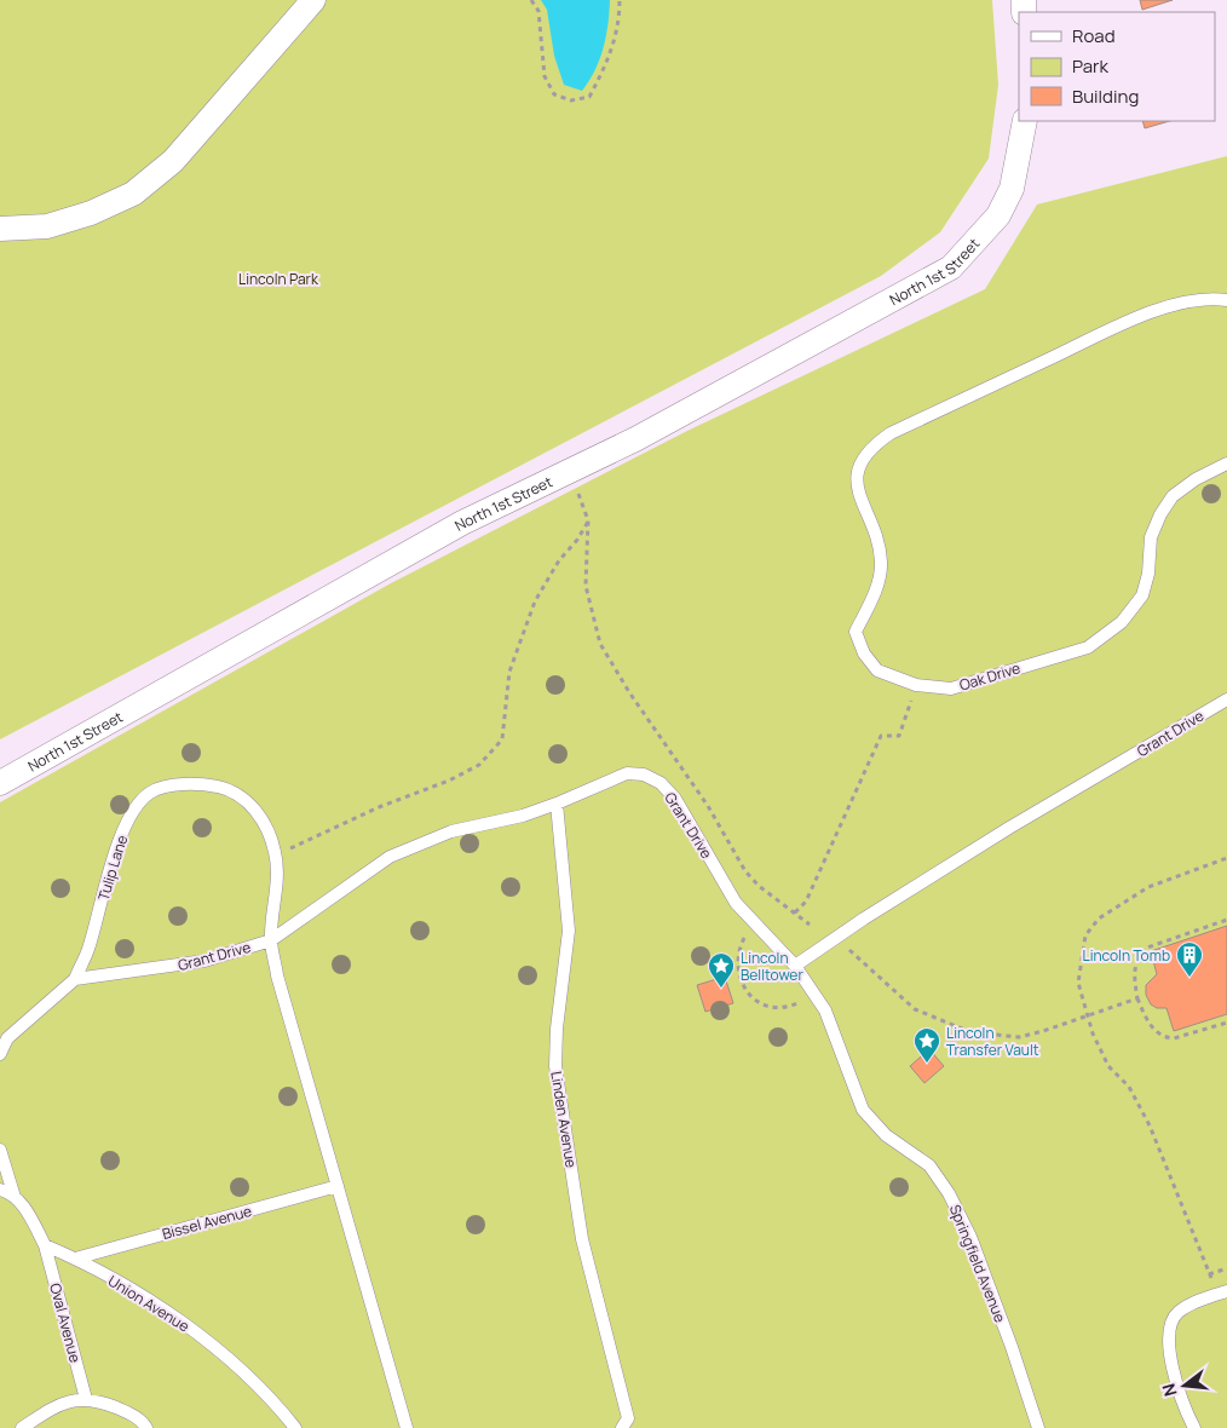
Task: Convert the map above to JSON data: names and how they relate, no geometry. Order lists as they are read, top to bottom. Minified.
{"streets":{"street":["North 1st Street"],"lane":["Oak Drive","Grant Drive","Tulip Lane","Linden Avenue","Bissel Avenue","Springfield Avenue","Union Avenue","Oval Avenue"]},"crossings":[["Grant Drive","Tulip Lane"],["Grant Drive","Linden Avenue"],["Grant Drive","Springfield Avenue"],["Bissel Avenue","Union Avenue"],["Union Avenue","Oval Avenue"]],"parks":["Lincoln Park"],"places":{"building":["Lincoln Tomb"],"place":["Lincoln Belltower","Lincoln Transfer Vault"]},"legend":["Road","Park","Building"],"north":"left"}
